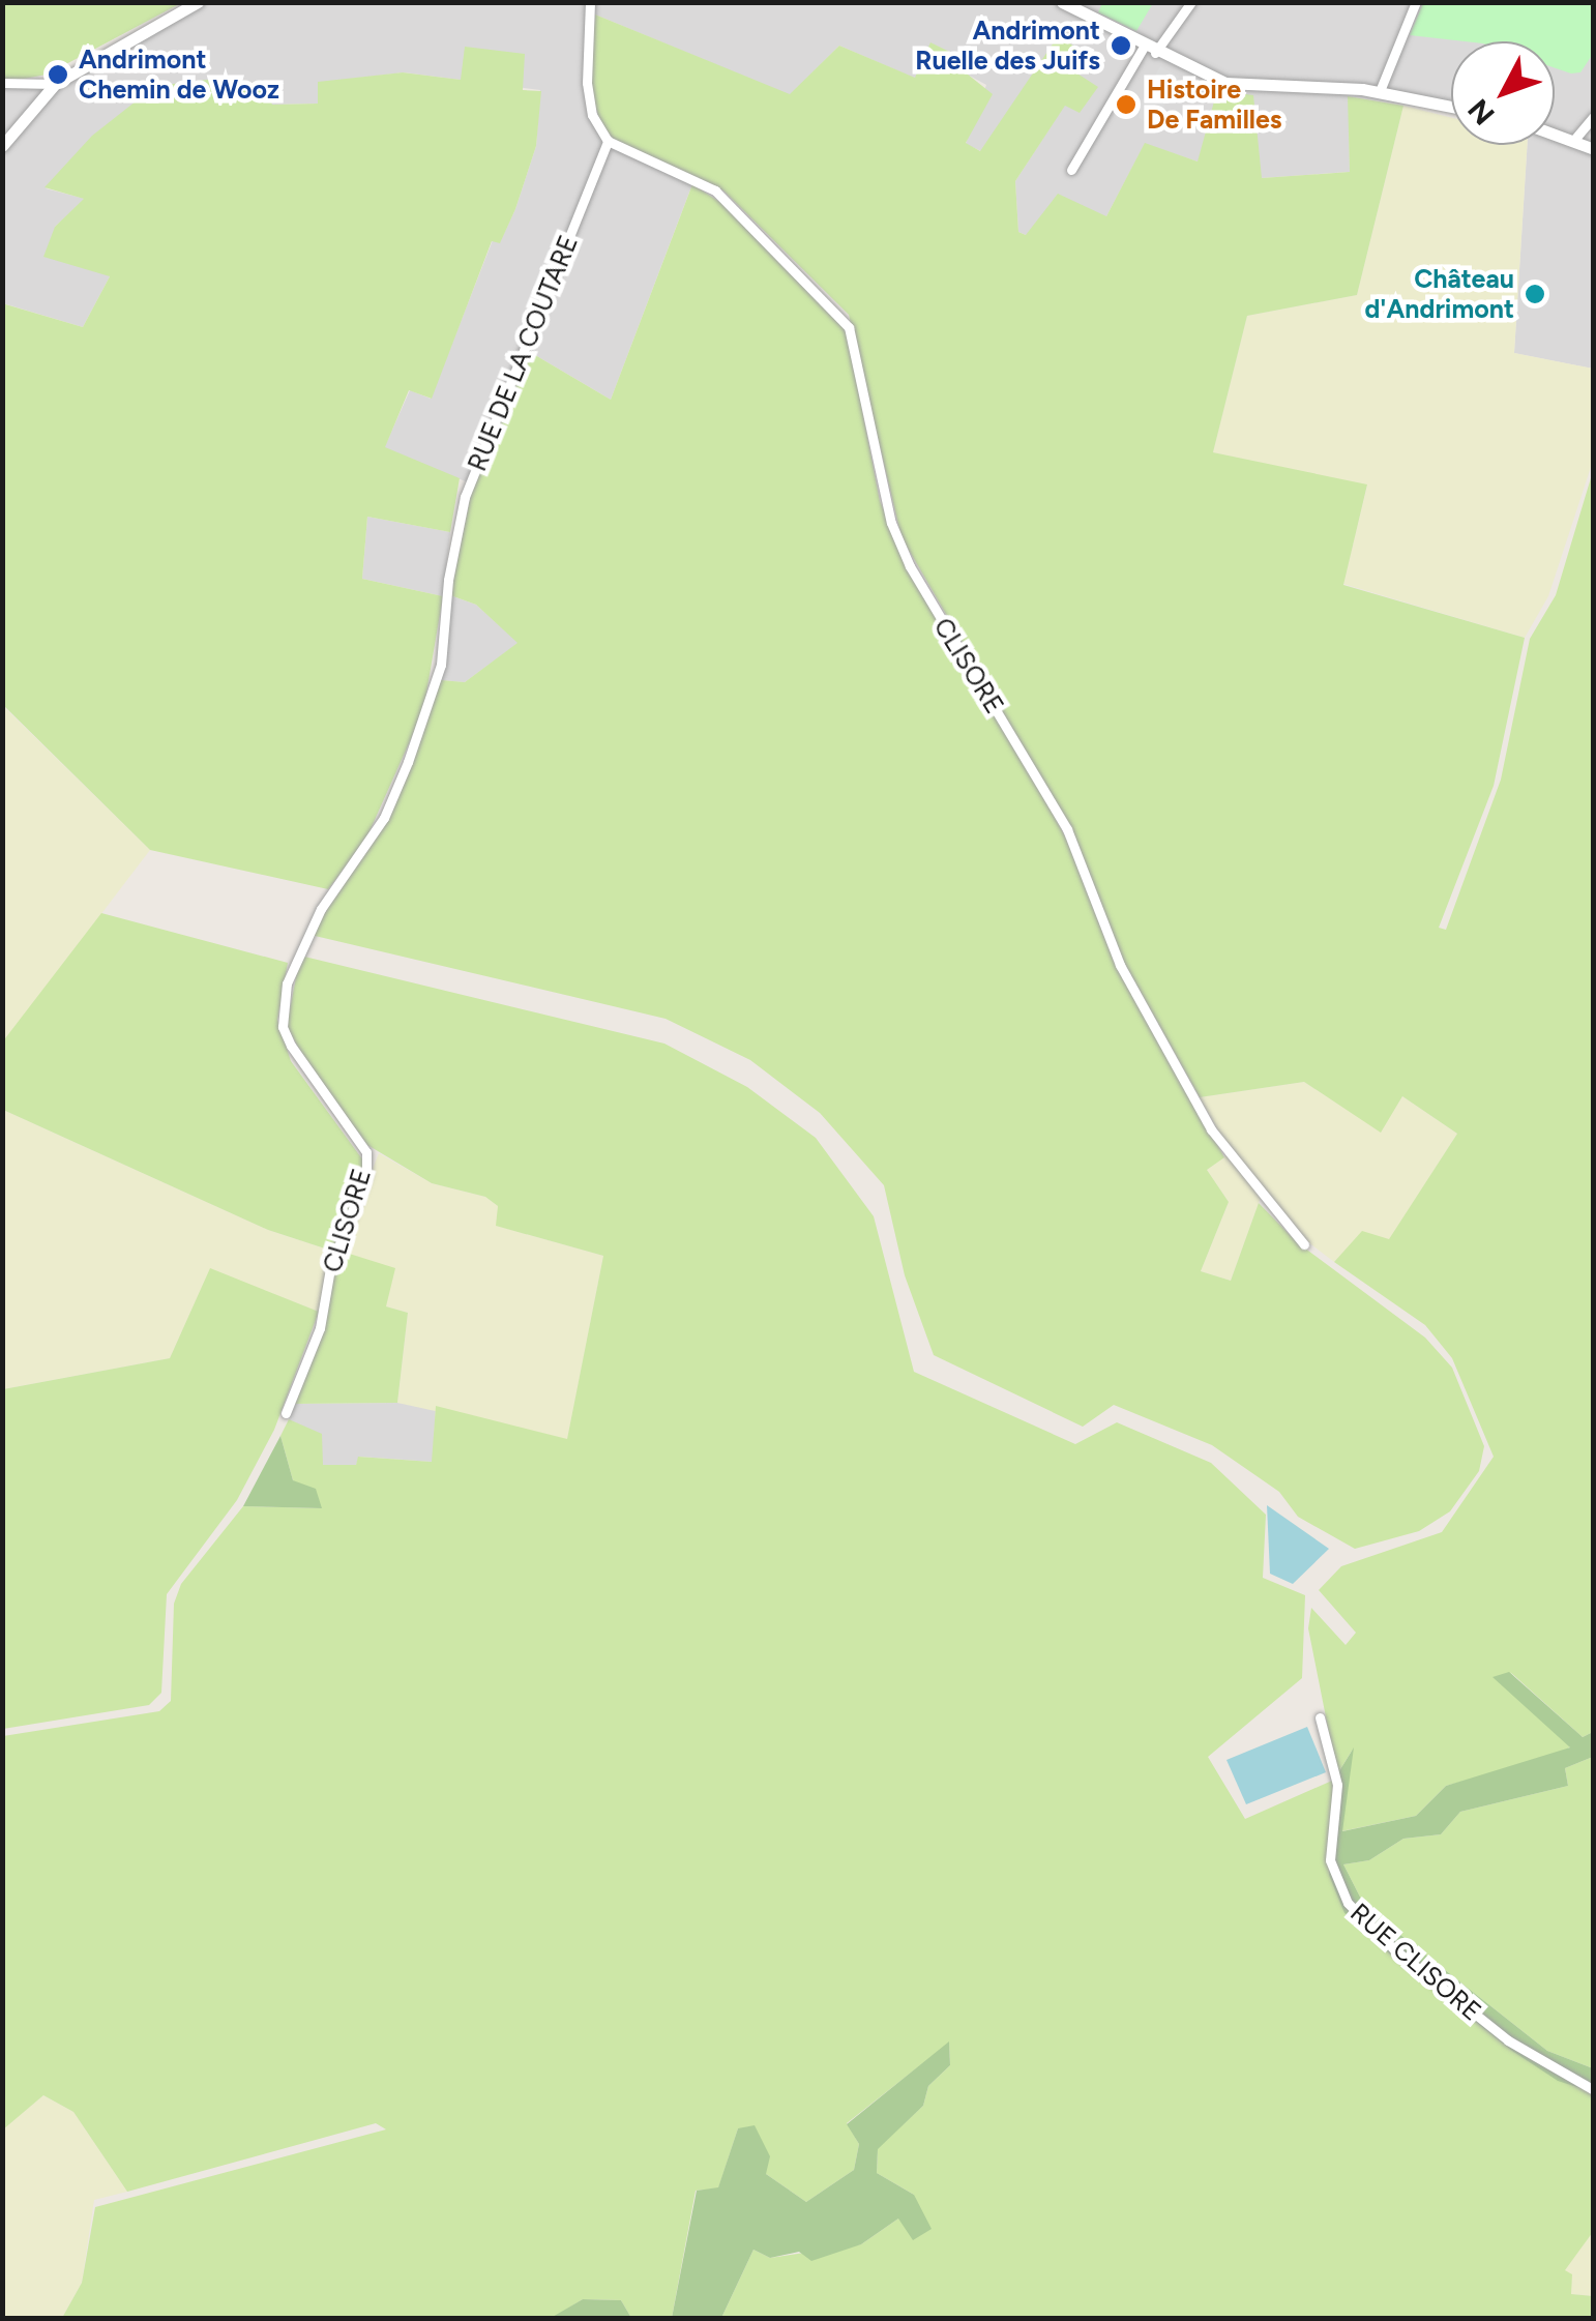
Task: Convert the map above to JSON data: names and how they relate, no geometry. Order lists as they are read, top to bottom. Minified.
{"streets":{"street":["RUE DE LA COUTARE","CLISORE","RUE CLISORE"]},"crossings":[["RUE DE LA COUTARE","CLISORE"]],"places":["Andrimont Ruelle des Juifs","Andrimont Chemin de Wooz","Histoire De Familles","Château d'Andrimont"],"north":"bottom left"}
